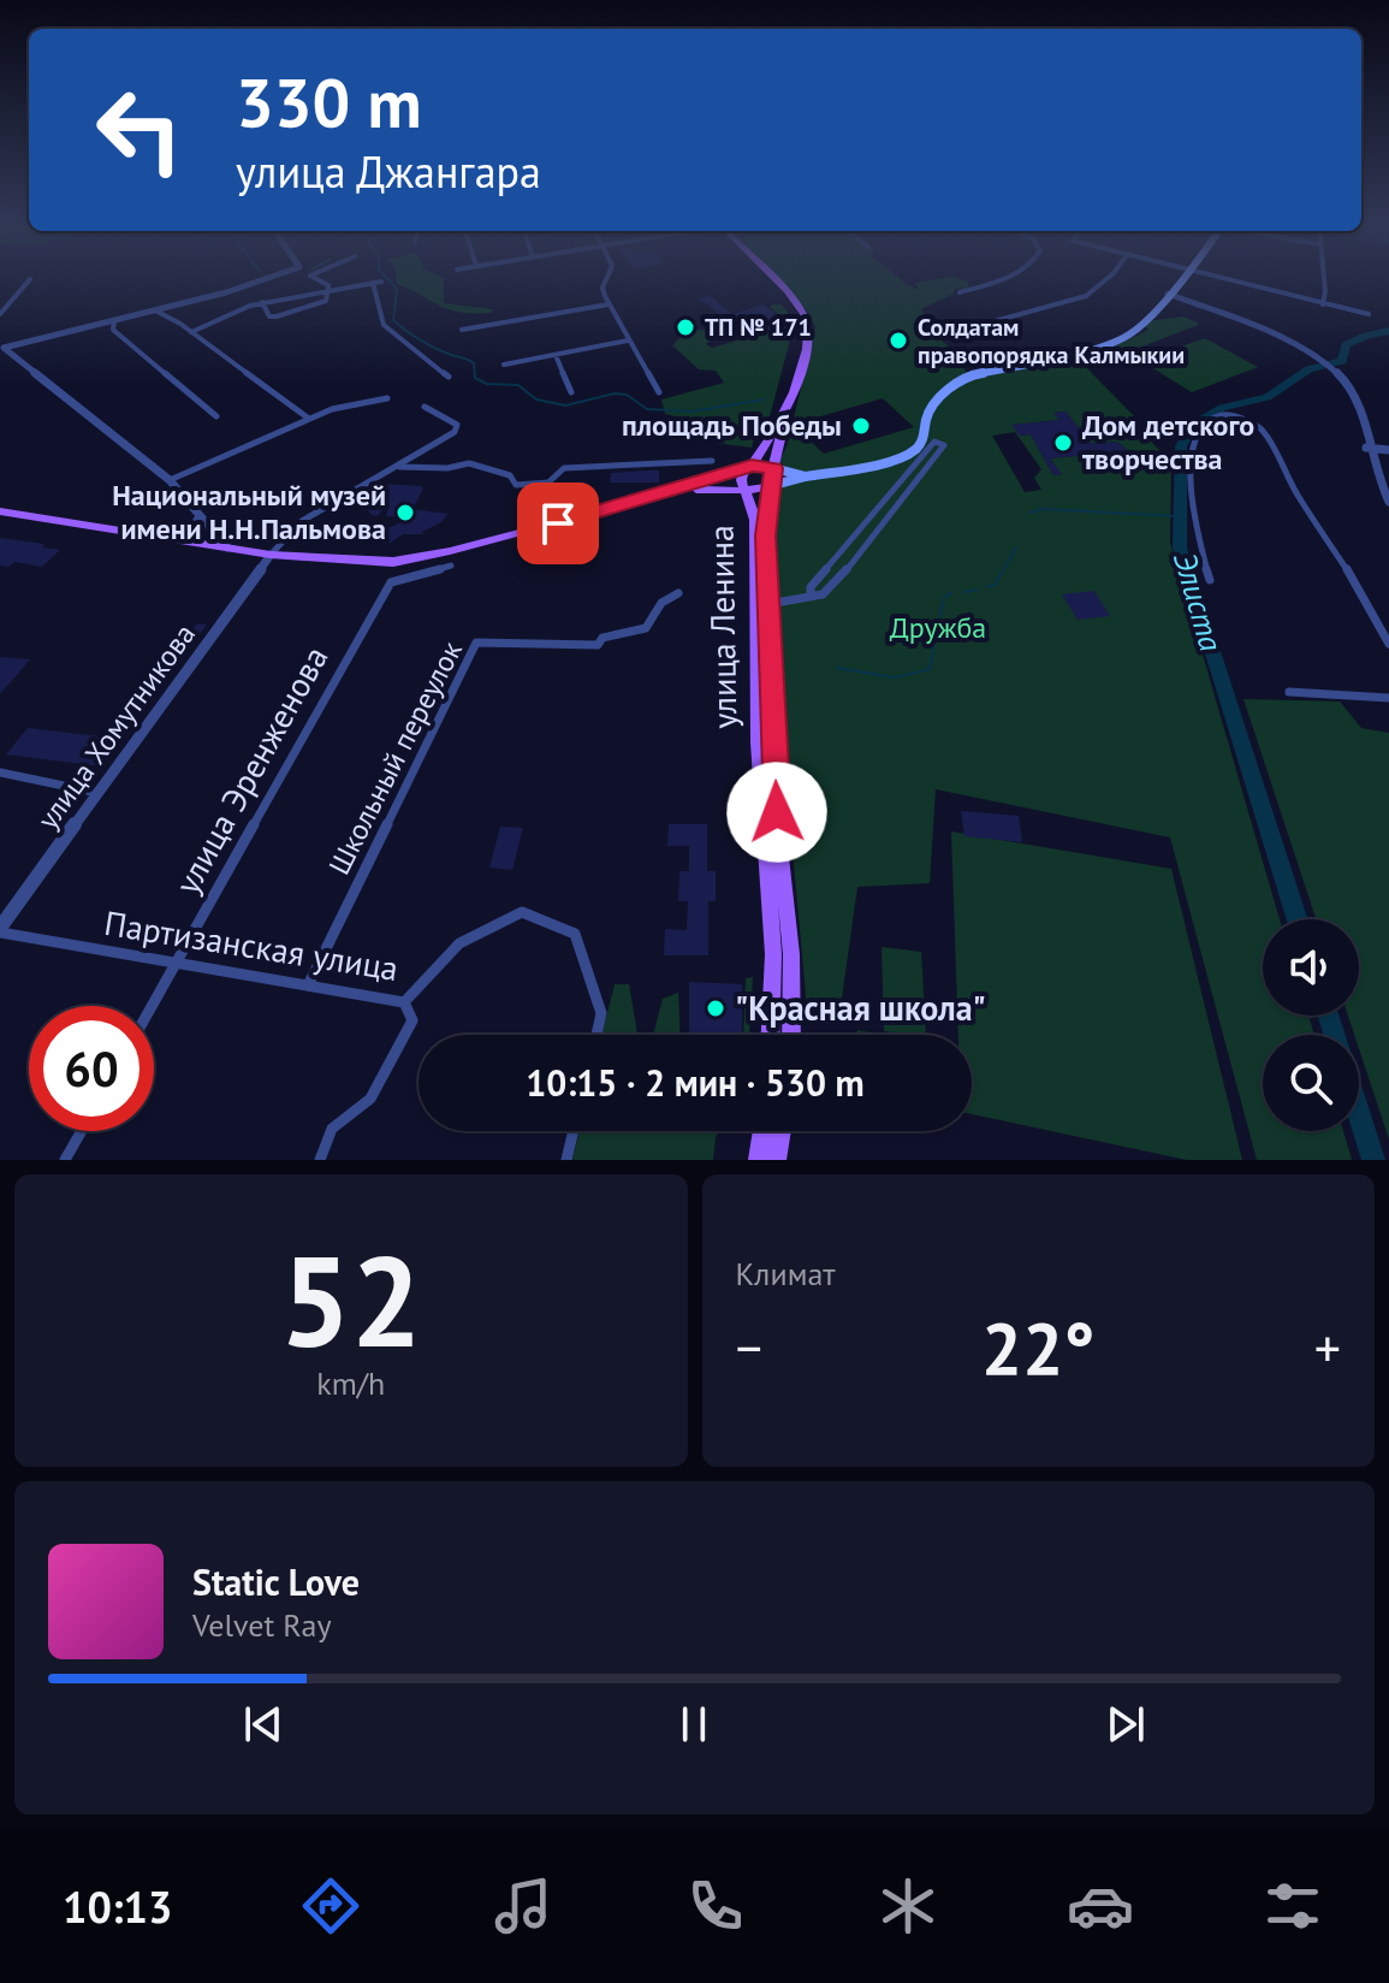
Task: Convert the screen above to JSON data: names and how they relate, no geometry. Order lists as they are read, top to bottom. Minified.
{"streets":{"main road":["улица Ленина"],"street":["улица Хомутникова","Школьный переулок","улица Эренженова","Партизанская улица"]},"crossings":[["улица Хомутникова","Партизанская улица"],["Школьный переулок","Партизанская улица"],["улица Эренженова","Партизанская улица"]],"water":["Элиста"],"parks":["Дружба"],"places":["ТП № 171","Солдатам правопорядка Калмыкии","площадь Победы","Дом детского творчества","Национальный музей имени Н.Н.Пальмова","\"Красная школа\""],"page":{"turn":["330 m","улица Джангара"],"limit":"60","trip":"10:15 · 2 мин · 530 m","tile":[["52","km/h"],"Климат"],"heat":["−","22°","+"],"song":["Static Love","Velvet Ray"],"tabs":"10:13"}}
